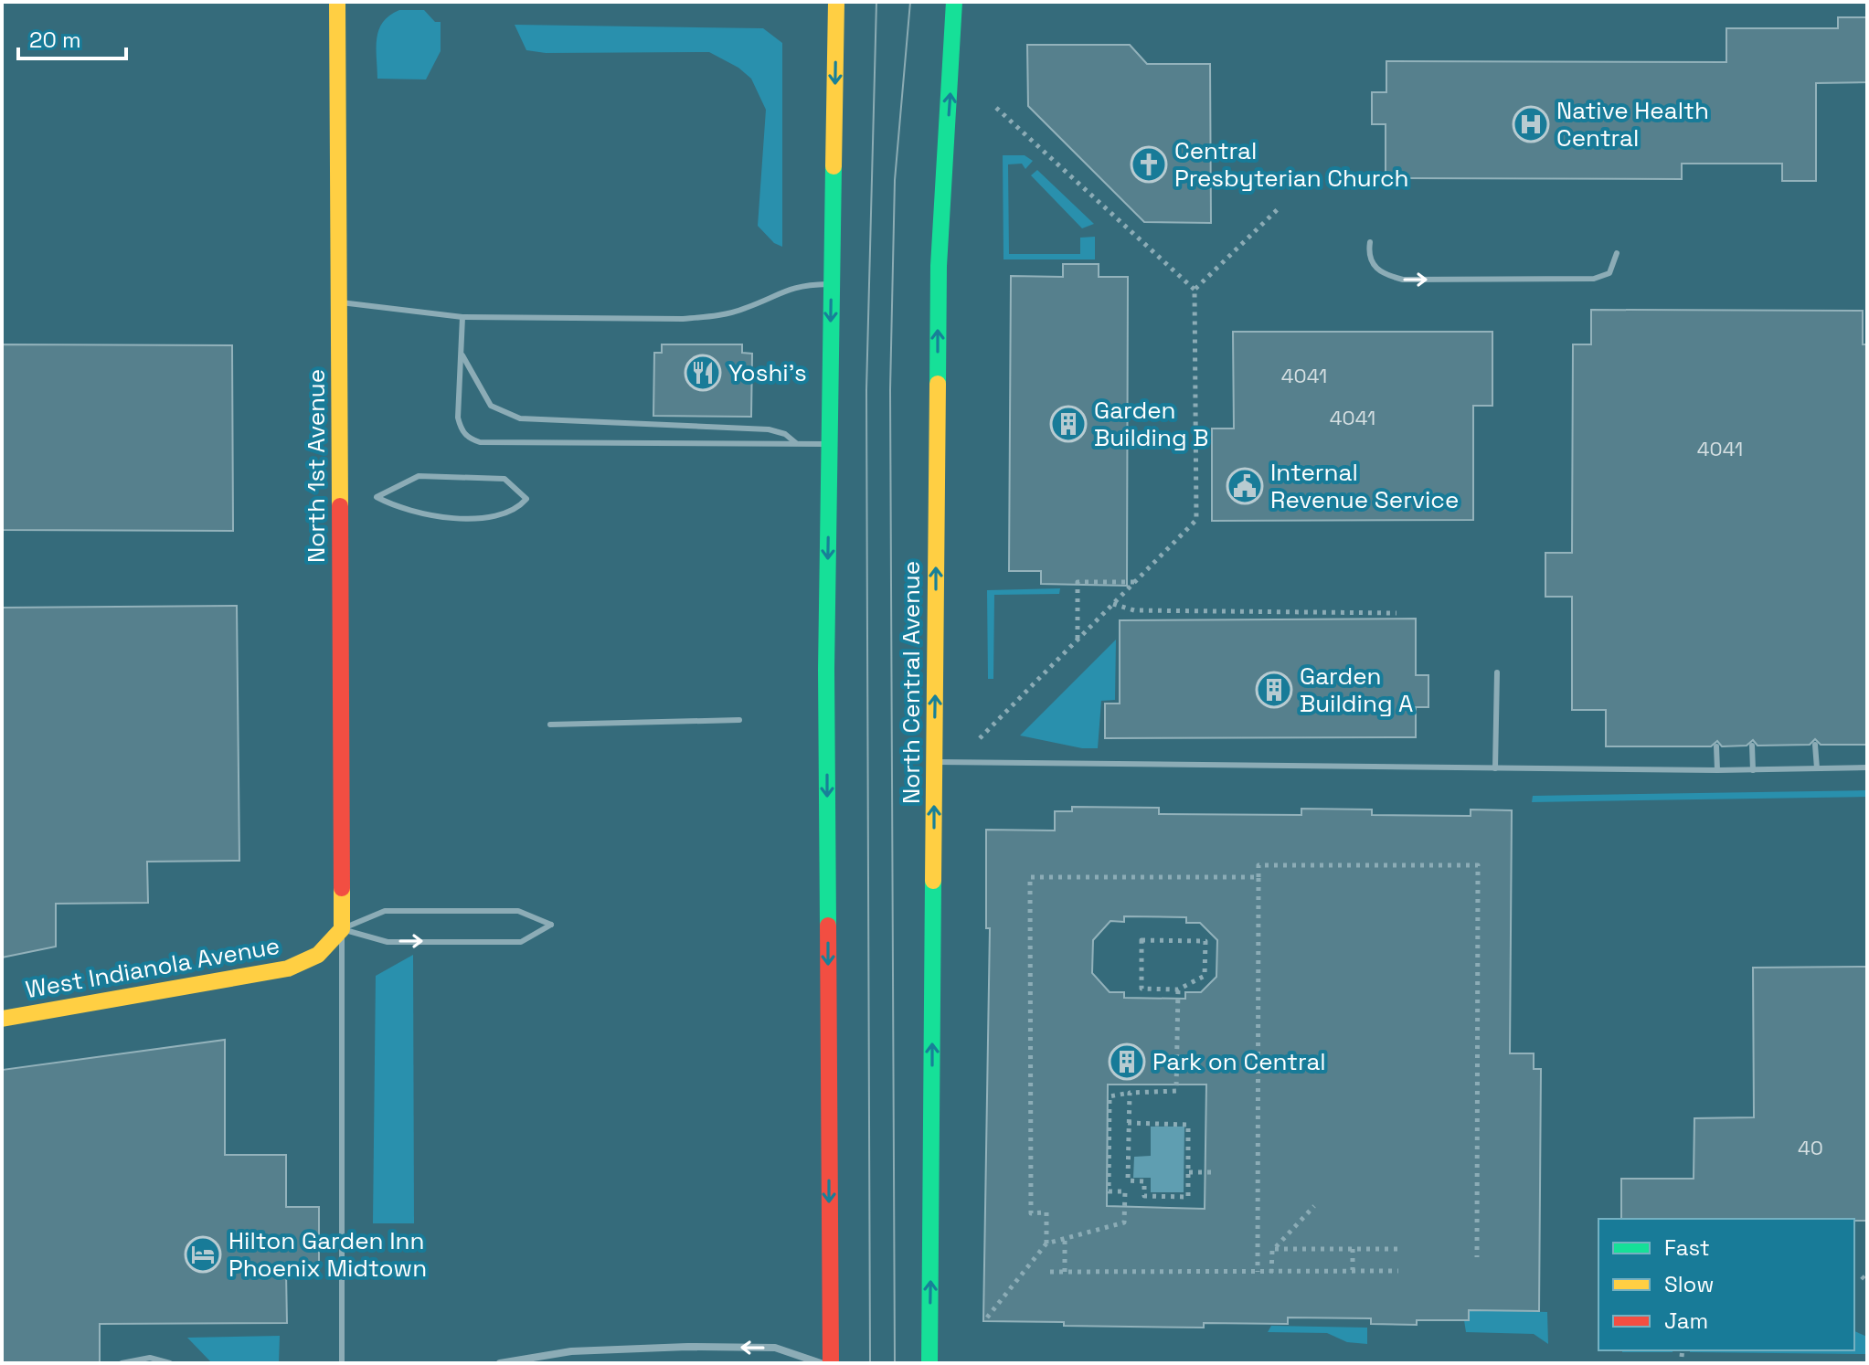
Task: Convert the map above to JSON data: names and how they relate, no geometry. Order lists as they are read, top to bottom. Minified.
{"streets":{"main road":["North 1st Avenue","North Central Avenue","West Indianola Avenue"]},"crossings":[["North 1st Avenue","West Indianola Avenue"]],"places":{"hospital":["Native Health Central"],"church":["Central Presbyterian Church"],"restaurant":["Yoshi’s"],"building":["Garden Building B","Garden Building A","Park on Central"],"public building":["Internal Revenue Service"],"hotel":["Hilton Garden Inn Phoenix Midtown"]},"house_numbers":["4041","4041","4041","40"],"legend":["Fast","Slow","Jam"],"scale_bar":"20 m"}
